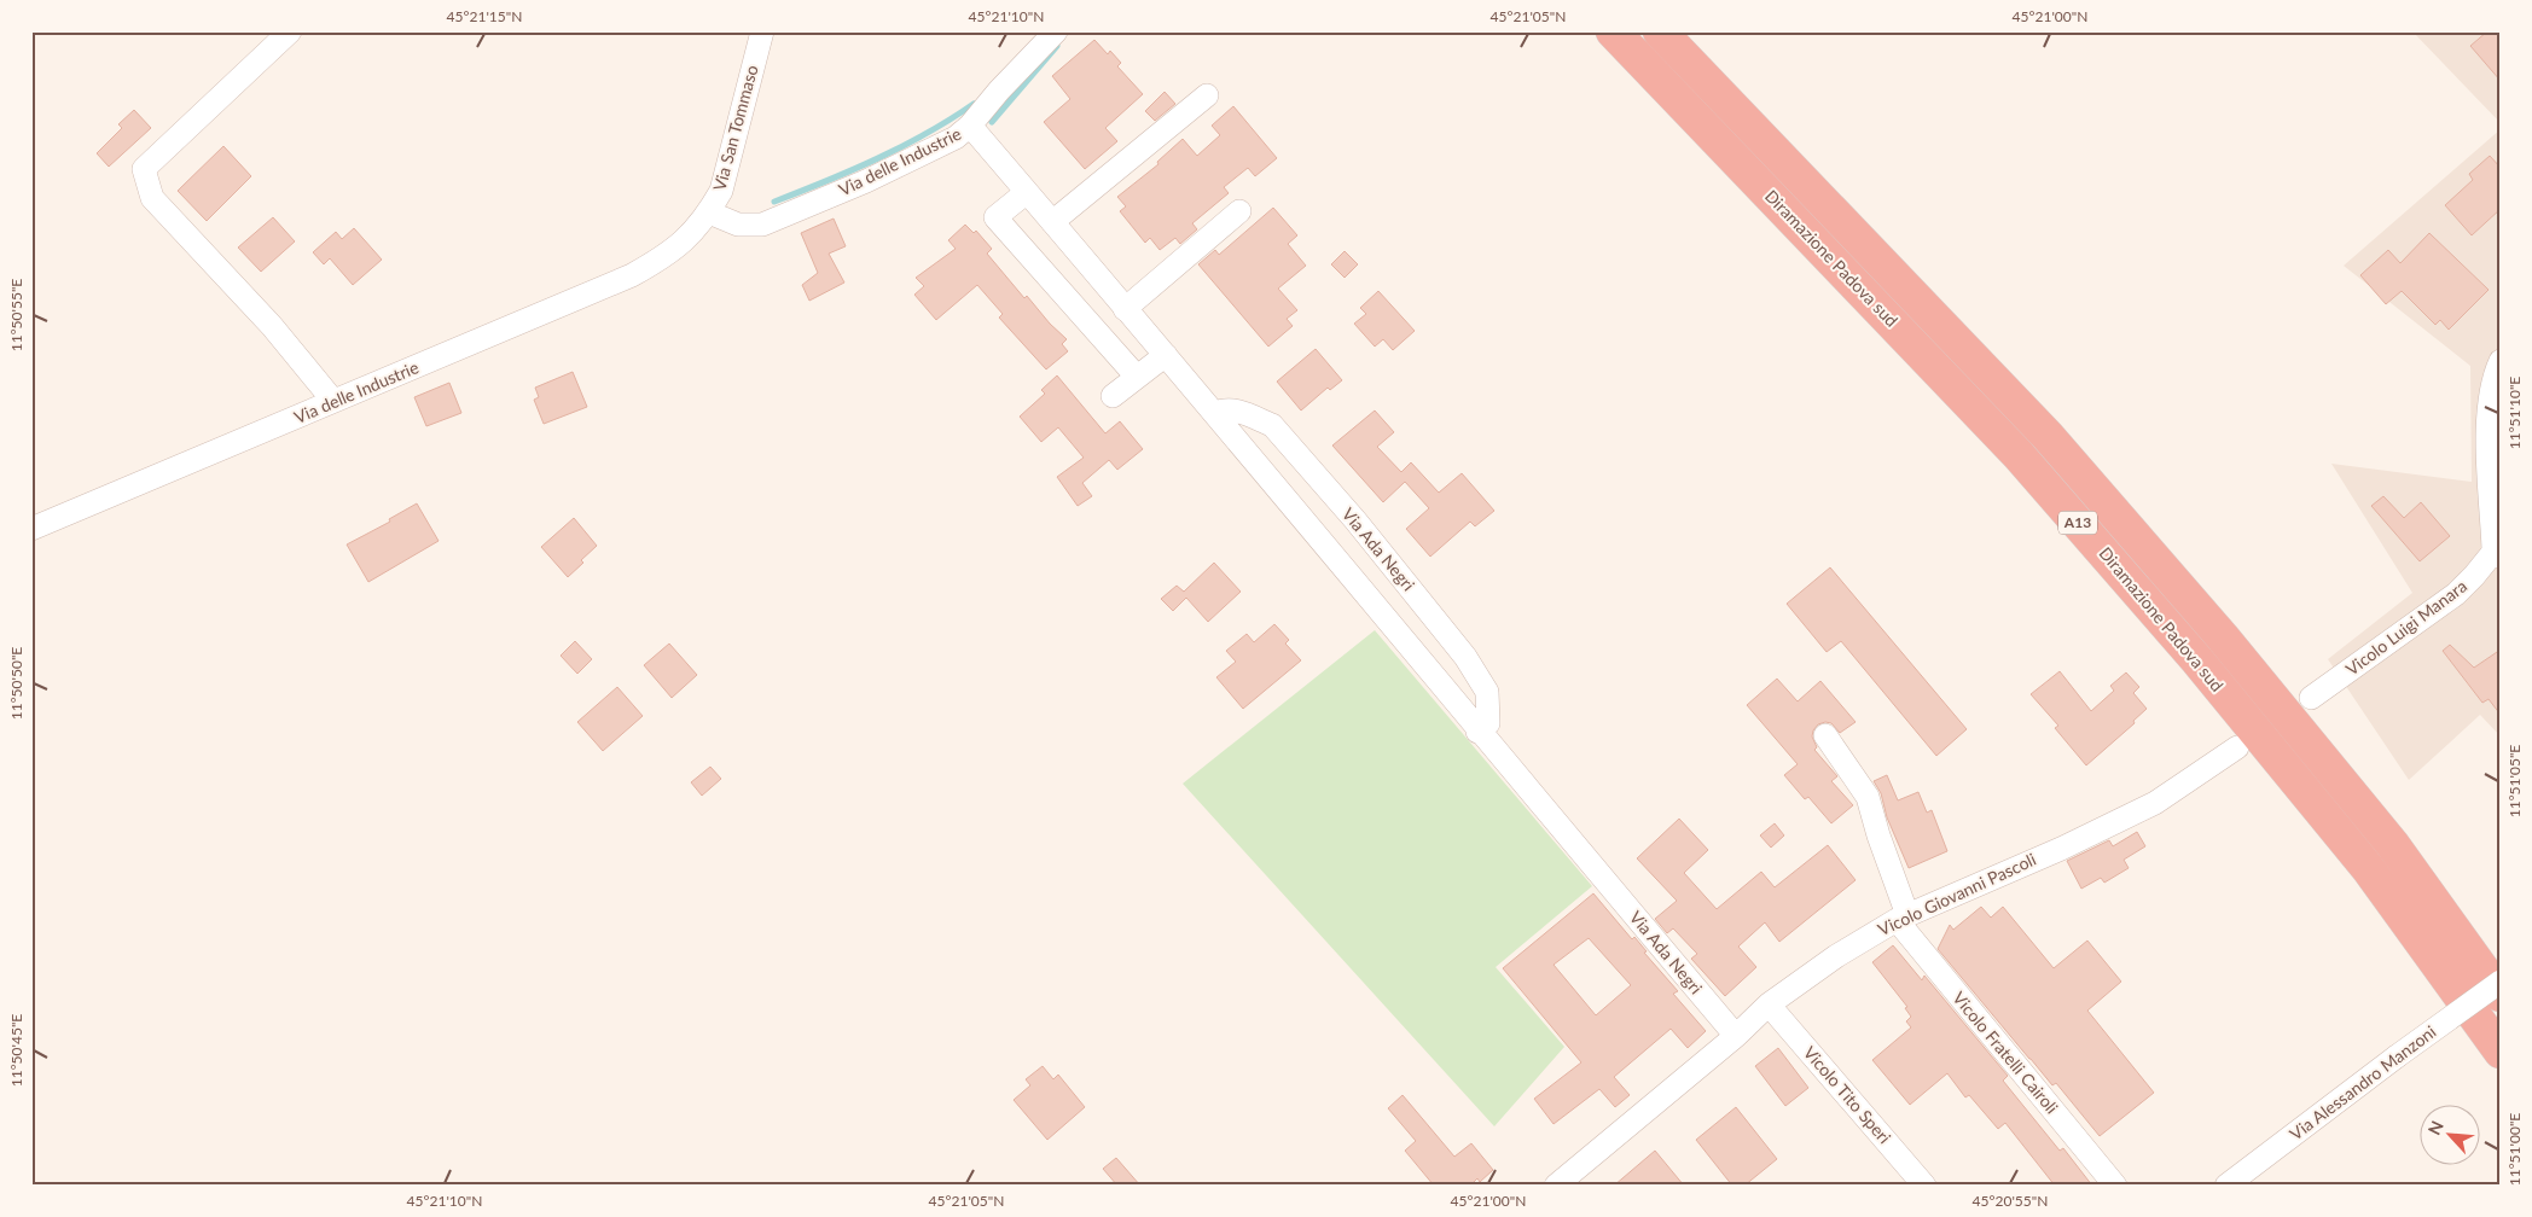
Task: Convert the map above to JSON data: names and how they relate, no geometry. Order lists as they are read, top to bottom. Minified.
{"streets":{"highway":["Diramazione Padova sud","A13"],"street":["Via San Tommaso","Via delle Industrie","Via Ada Negri","Vicolo Luigi Manara","Vicolo Giovanni Pascoli","Vicolo Fratelli Cairoli","Via Alessandro Manzoni","Vicolo Tito Speri"]},"crossings":[["Via San Tommaso","Via delle Industrie"],["Via delle Industrie","Via Ada Negri"],["Via Ada Negri","Vicolo Giovanni Pascoli"],["Vicolo Giovanni Pascoli","Vicolo Fratelli Cairoli"],["Vicolo Giovanni Pascoli","Vicolo Tito Speri"]],"north":"top left","coordinates":["45°21'15\"N","45°21'10\"N","45°21'05\"N","45°21'00\"N","11°50'55\"E","11°51'10\"E","11°50'50\"E","11°51'05\"E","11°50'45\"E","11°51'00\"E","45°20'55\"N"]}
